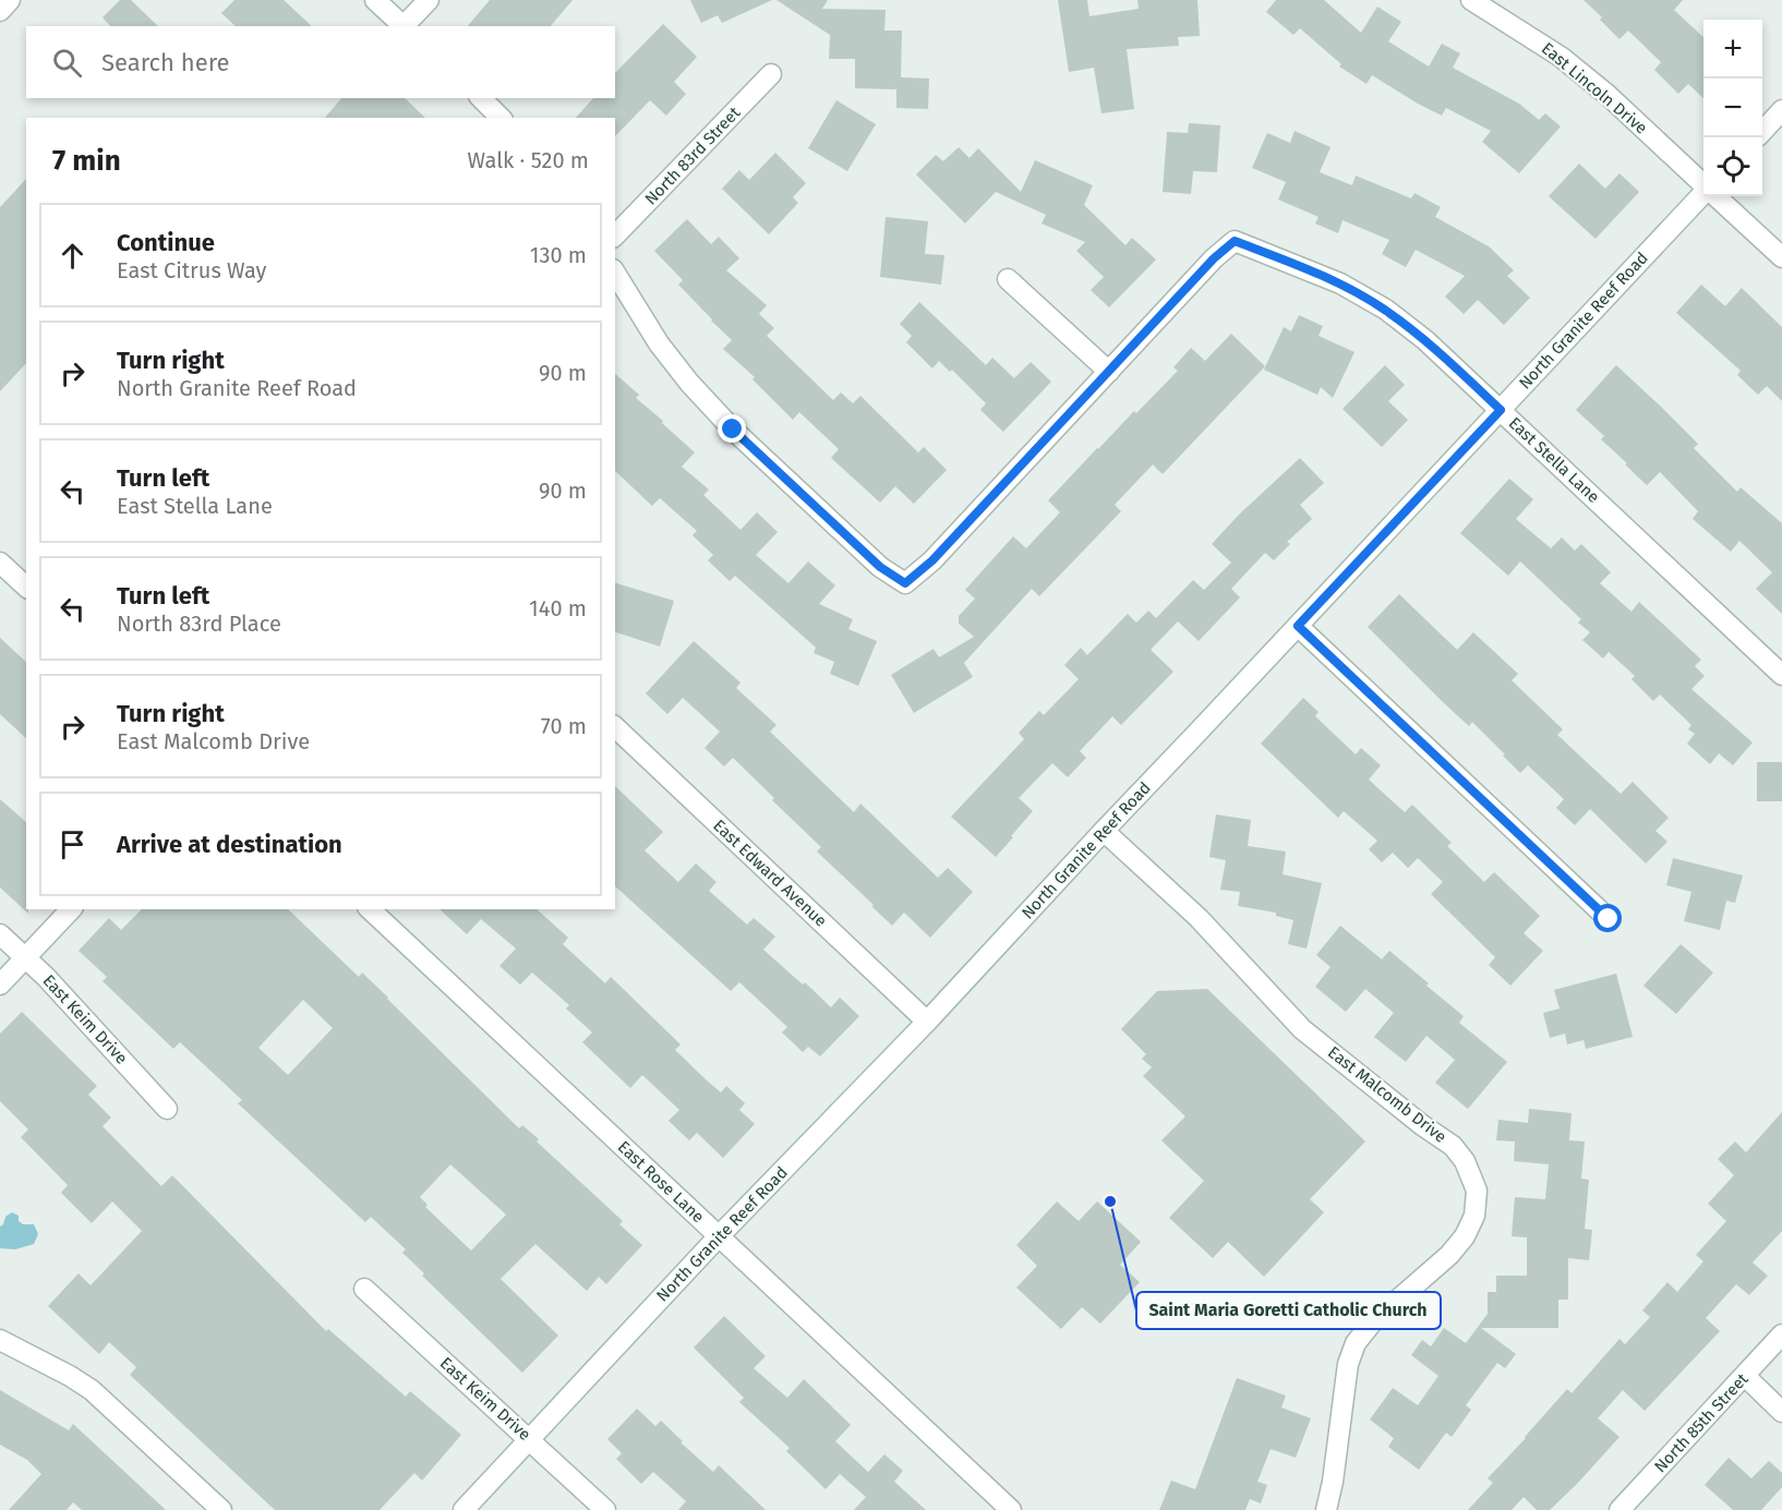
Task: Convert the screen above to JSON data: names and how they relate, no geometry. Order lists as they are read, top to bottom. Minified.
{"streets":{"street":["East Lincoln Drive","North 83rd Street","North Granite Reef Road","East Stella Lane","East Edward Avenue","East Keim Drive","East Malcomb Drive","East Rose Lane","North 85th Street"]},"crossings":[["North Granite Reef Road","East Stella Lane"],["North Granite Reef Road","East Edward Avenue"],["North Granite Reef Road","East Keim Drive"],["North Granite Reef Road","East Malcomb Drive"],["North Granite Reef Road","East Rose Lane"]],"places":["Saint Maria Goretti Catholic Church"],"page":{"map_buttons":["+","−"],"search":"Search here","heading":["7 min","Walk · 520 m"],"list":[["Continue","East Citrus Way","130 m"],["Turn right","North Granite Reef Road","90 m"],["Turn left","East Stella Lane","90 m"],["Turn left","North 83rd Place","140 m"],["Turn right","East Malcomb Drive","70 m"],"Arrive at destination"]}}
